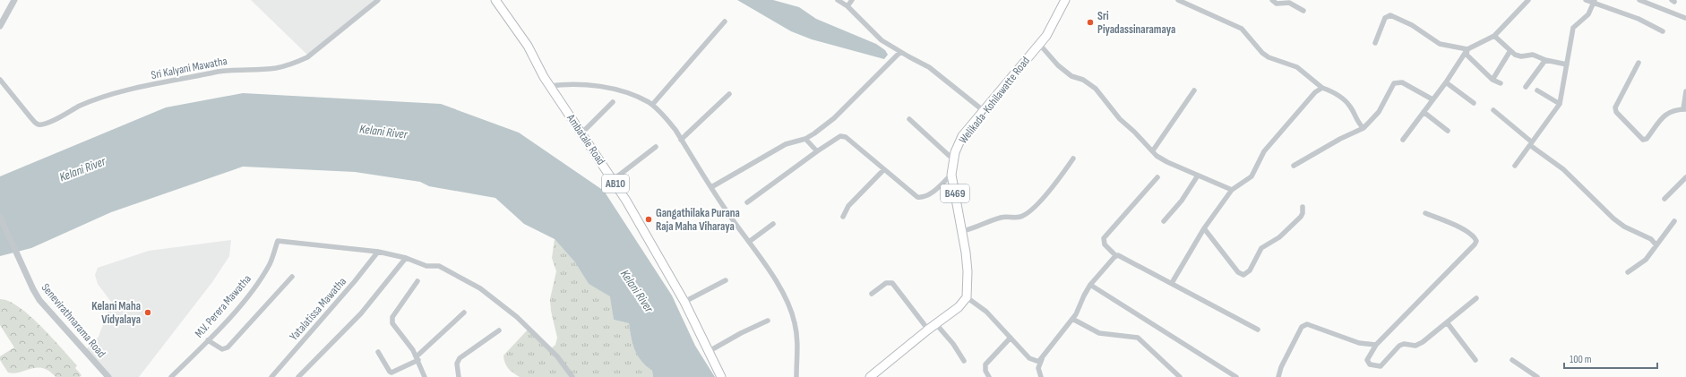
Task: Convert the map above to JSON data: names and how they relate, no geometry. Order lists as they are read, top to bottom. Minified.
{"streets":{"main road":["Welikada-Kohilawatte Road","Ambatale Road","AB10","B469"],"street":["Sri Kalyani Mawatha","M.V. Perera Mawatha","Yatalatissa Mawatha","Senevirathnarama Road"]},"crossings":[["M.V. Perera Mawatha","Yatalatissa Mawatha"]],"water":["Kelani River"],"places":["Sri Piyadassinaramaya","Gangathilaka Purana Raja Maha Viharaya","Kelani Maha Vidyalaya"],"scale_bar":"100 m"}
